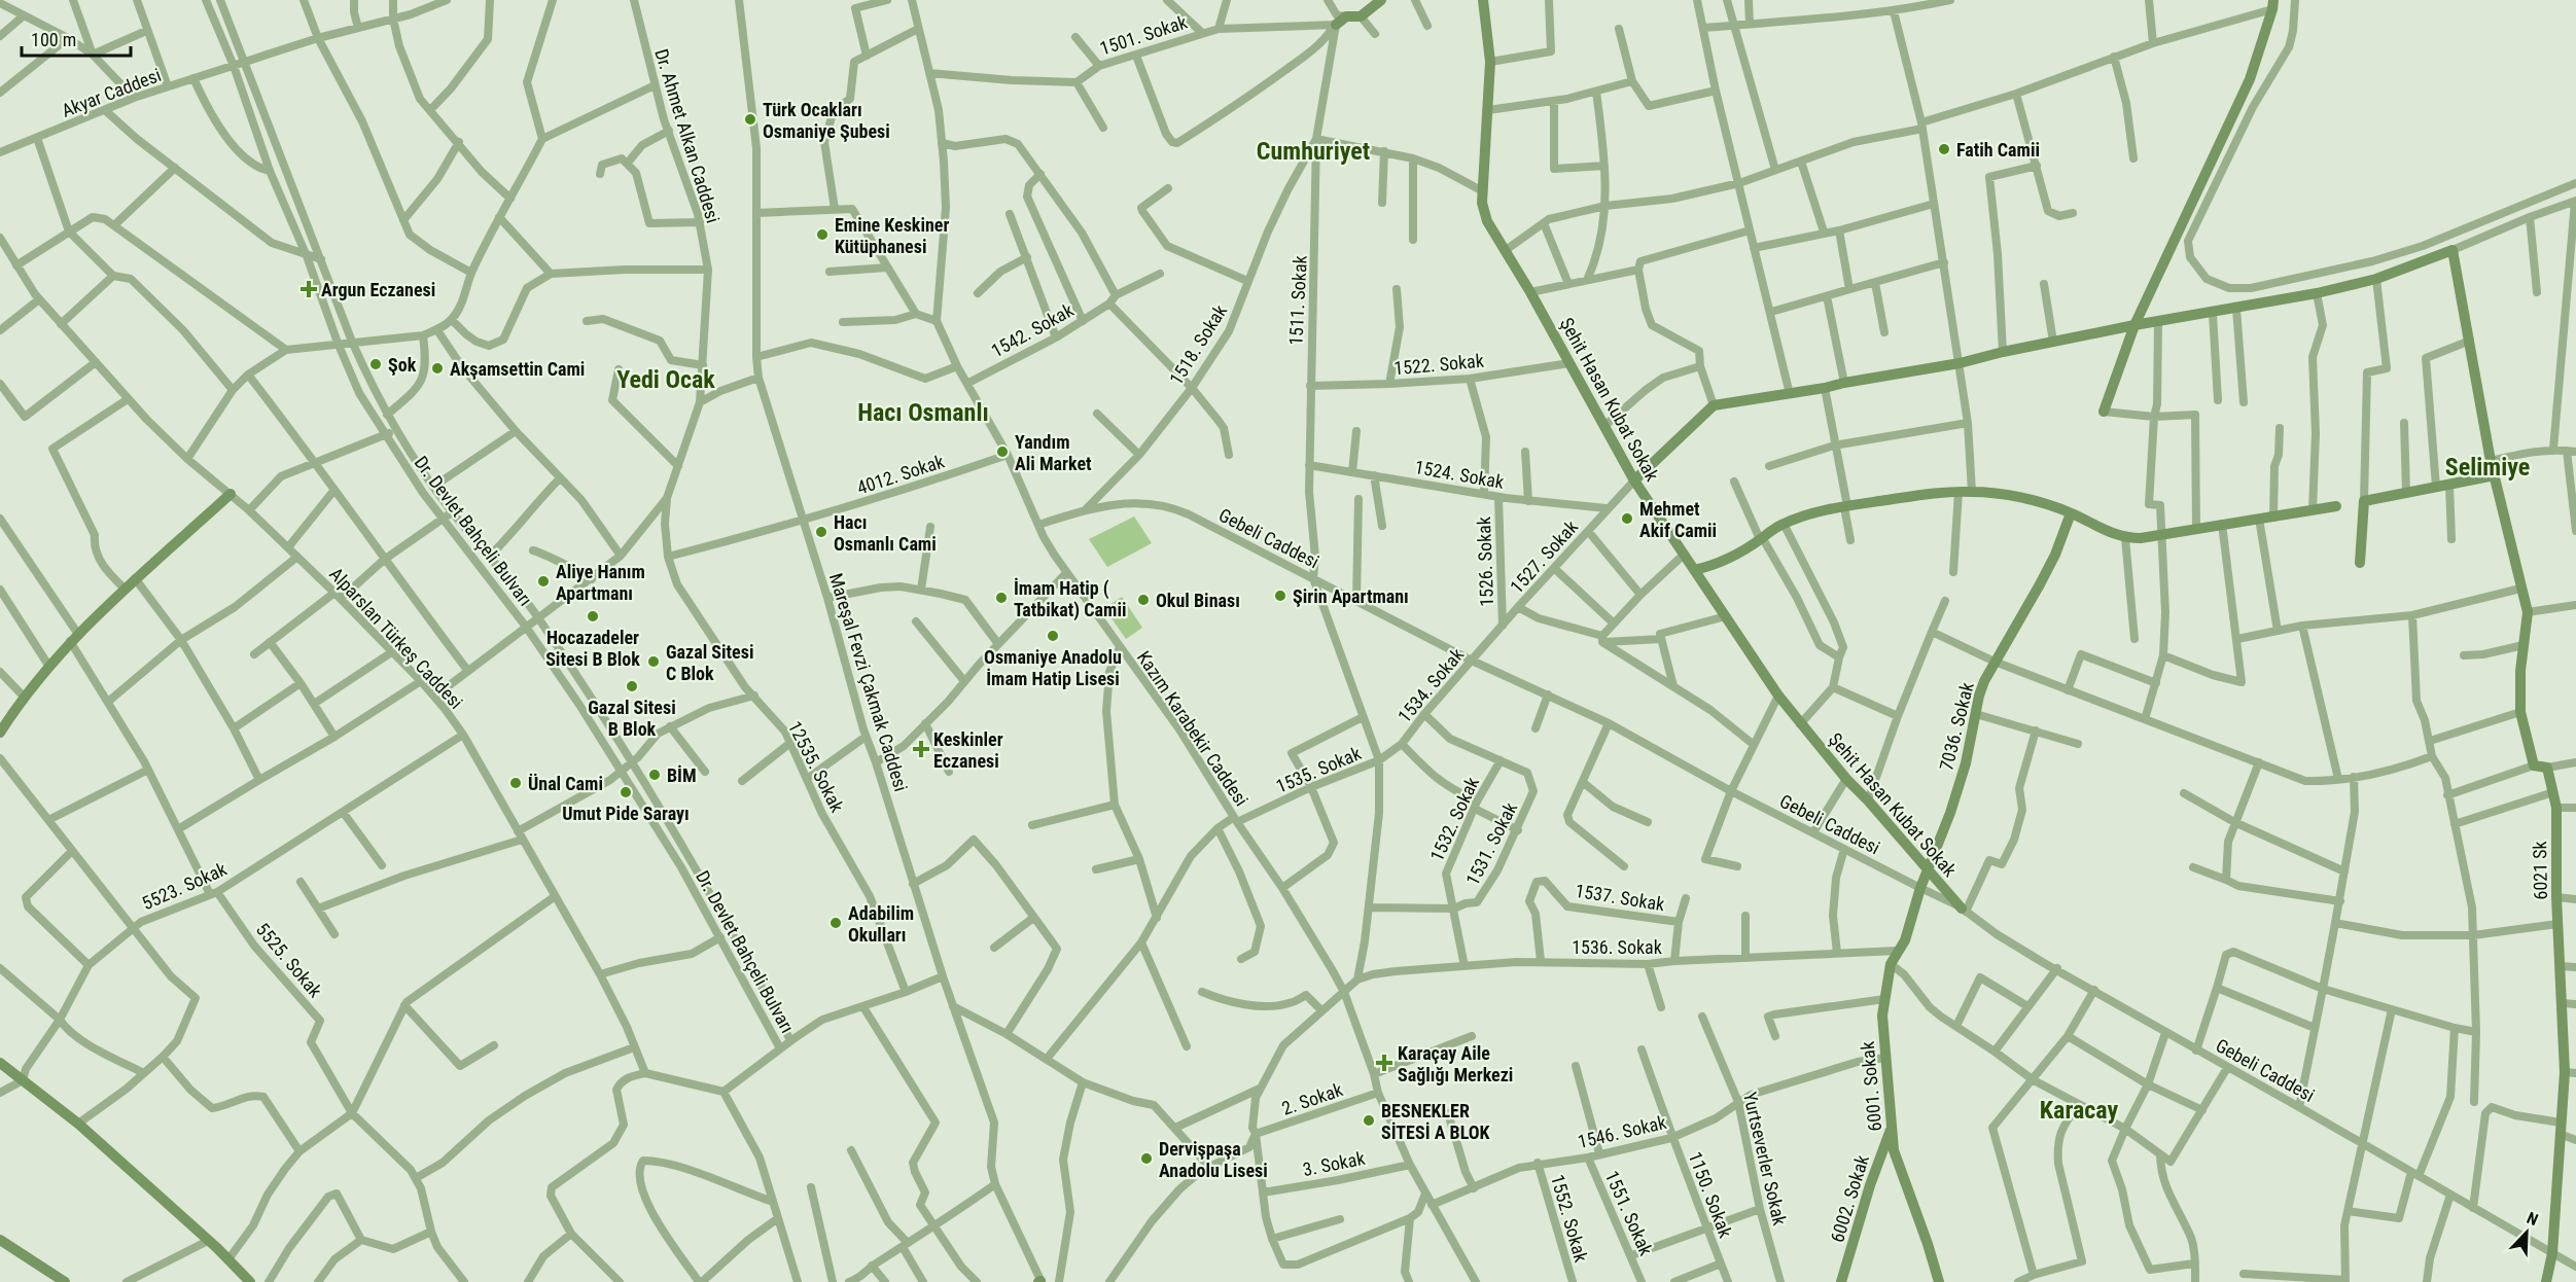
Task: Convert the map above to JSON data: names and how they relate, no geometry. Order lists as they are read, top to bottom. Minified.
{"streets":{"street":["1501. Sokak","Akyar Caddesi","Dr. Ahmet Alkan Caddesi","1511. Sokak","1542. Sokak","1518. Sokak","1522. Sokak","Şehit Hasan Kubat Sokak","4012. Sokak","1524. Sokak","Dr. Devlet Bahçeli Bulvarı","Gebeli Caddesi","1527. Sokak","1526. Sokak","Alparslan Türkeş Caddesi","Mareşal Fevzi Çakmak Caddesi","1534. Sokak","7036. Sokak","Kazım Karabekir Caddesi","12535. Sokak","1535. Sokak","1532. Sokak","1531. Sokak","6021 Sk","5523. Sokak","1537. Sokak","1536. Sokak","5525. Sokak","6001. Sokak","2. Sokak","1546. Sokak","Yurtseverler Sokak","3. Sokak","1150. Sokak","6002. Sokak","1551. Sokak","1552. Sokak"]},"crossings":[["1501. Sokak","1511. Sokak"],["Akyar Caddesi","Dr. Devlet Bahçeli Bulvarı"],["Dr. Ahmet Alkan Caddesi","12535. Sokak"],["1511. Sokak","1518. Sokak"],["1511. Sokak","1522. Sokak"],["1511. Sokak","1524. Sokak"],["1511. Sokak","Gebeli Caddesi"],["1542. Sokak","Kazım Karabekir Caddesi"],["1518. Sokak","Gebeli Caddesi"],["1522. Sokak","Şehit Hasan Kubat Sokak"],["Şehit Hasan Kubat Sokak","Gebeli Caddesi"],["Şehit Hasan Kubat Sokak","1527. Sokak"],["Şehit Hasan Kubat Sokak","7036. Sokak"],["4012. Sokak","Mareşal Fevzi Çakmak Caddesi"],["4012. Sokak","Kazım Karabekir Caddesi"],["4012. Sokak","12535. Sokak"],["1524. Sokak","1527. Sokak"],["1524. Sokak","1526. Sokak"],["Gebeli Caddesi","1534. Sokak"],["Gebeli Caddesi","7036. Sokak"],["Gebeli Caddesi","Kazım Karabekir Caddesi"],["Gebeli Caddesi","6021 Sk"],["Gebeli Caddesi","6001. Sokak"],["1527. Sokak","1526. Sokak"],["1527. Sokak","1534. Sokak"],["1526. Sokak","1534. Sokak"],["Alparslan Türkeş Caddesi","5523. Sokak"],["1534. Sokak","1535. Sokak"],["1534. Sokak","1531. Sokak"],["7036. Sokak","6001. Sokak"],["Kazım Karabekir Caddesi","1535. Sokak"],["Kazım Karabekir Caddesi","2. Sokak"],["Kazım Karabekir Caddesi","1546. Sokak"],["Kazım Karabekir Caddesi","3. Sokak"],["1532. Sokak","1531. Sokak"],["1532. Sokak","1536. Sokak"],["5523. Sokak","5525. Sokak"],["1537. Sokak","1536. Sokak"],["1536. Sokak","6001. Sokak"],["6001. Sokak","1546. Sokak"],["6001. Sokak","6002. Sokak"],["1546. Sokak","Yurtseverler Sokak"],["1546. Sokak","1150. Sokak"],["1546. Sokak","1551. Sokak"],["1546. Sokak","1552. Sokak"]],"districts":["Cumhuriyet","Yedi Ocak","Hacı Osmanlı","Selimiye","Karacay"],"places":{"other":["Türk Ocakları Osmaniye Şubesi","Fatih Camii","Emine Keskiner Kütüphanesi","Şok","Akşamsettin Cami","Yandım Ali Market","Mehmet Akif Camii","Hacı Osmanlı Cami","Aliye Hanım Apartmanı","Şirin Apartmanı","İmam Hatip ( Tatbikat) Camii","Okul Binası","Hocazadeler Sitesi B Blok","Osmaniye Anadolu İmam Hatip Lisesi","Gazal Sitesi C Blok","Gazal Sitesi B Blok","BİM","Ünal Cami","Umut Pide Sarayı","Adabilim Okulları","BESNEKLER SİTESİ A BLOK","Dervişpaşa Anadolu Lisesi"],"health":["Argun Eczanesi","Keskinler Eczanesi","Karaçay Aile Sağlığı Merkezi"]},"scale_bar":"100 m","north":"top right"}
